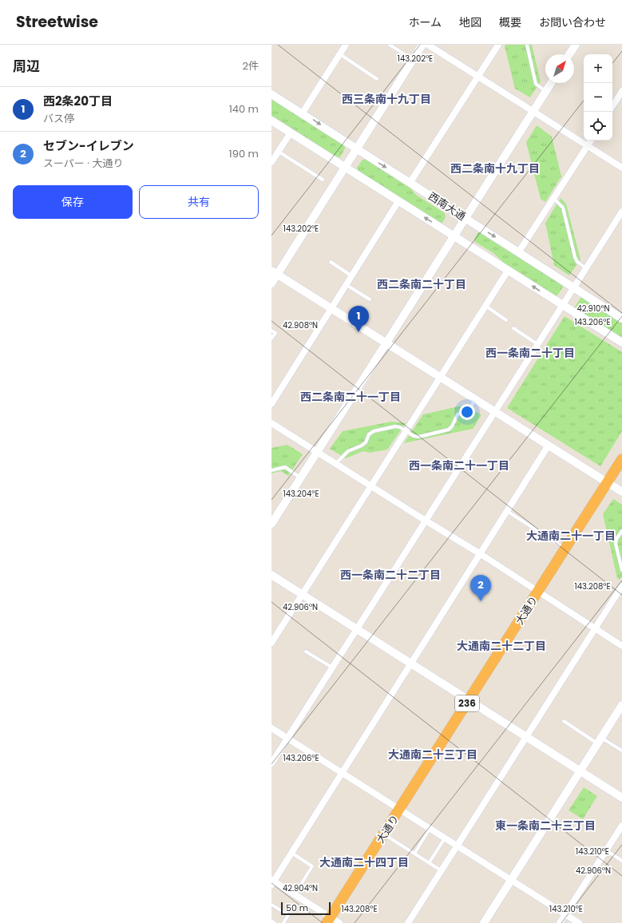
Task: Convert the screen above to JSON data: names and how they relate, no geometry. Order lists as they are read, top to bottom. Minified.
{"streets":{"highway":["大通り","236"],"street":["西南大通"]},"districts":["西三条南十九丁目","西二条南十九丁目","西二条南二十丁目","西一条南二十丁目","西二条南二十一丁目","西一条南二十一丁目","大通南二十一丁目","西一条南二十二丁目","大通南二十二丁目","大通南二十三丁目","東一条南二十三丁目","大通南二十四丁目"],"scale_bar":"50 m","north":"top right","page":{"header":"Streetwise","nav":["ホーム","地図","概要","お問い合わせ"],"heading":["周辺","2件"],"map_buttons":["+","−"],"list":[{"mark":"1","name":"西2条20丁目","note":"バス停","value":"140 m"},{"mark":"2","name":"セブン-イレブン","note":"スーパー · 大通り","value":"190 m"}],"buttons":["保存","共有"],"pins":["1","2"],"scale":"50 m"},"coordinates":["143.202°E","42.910°N","143.206°E","42.908°N","143.204°E","143.208°E","42.906°N","143.210°E","42.904°N"]}
